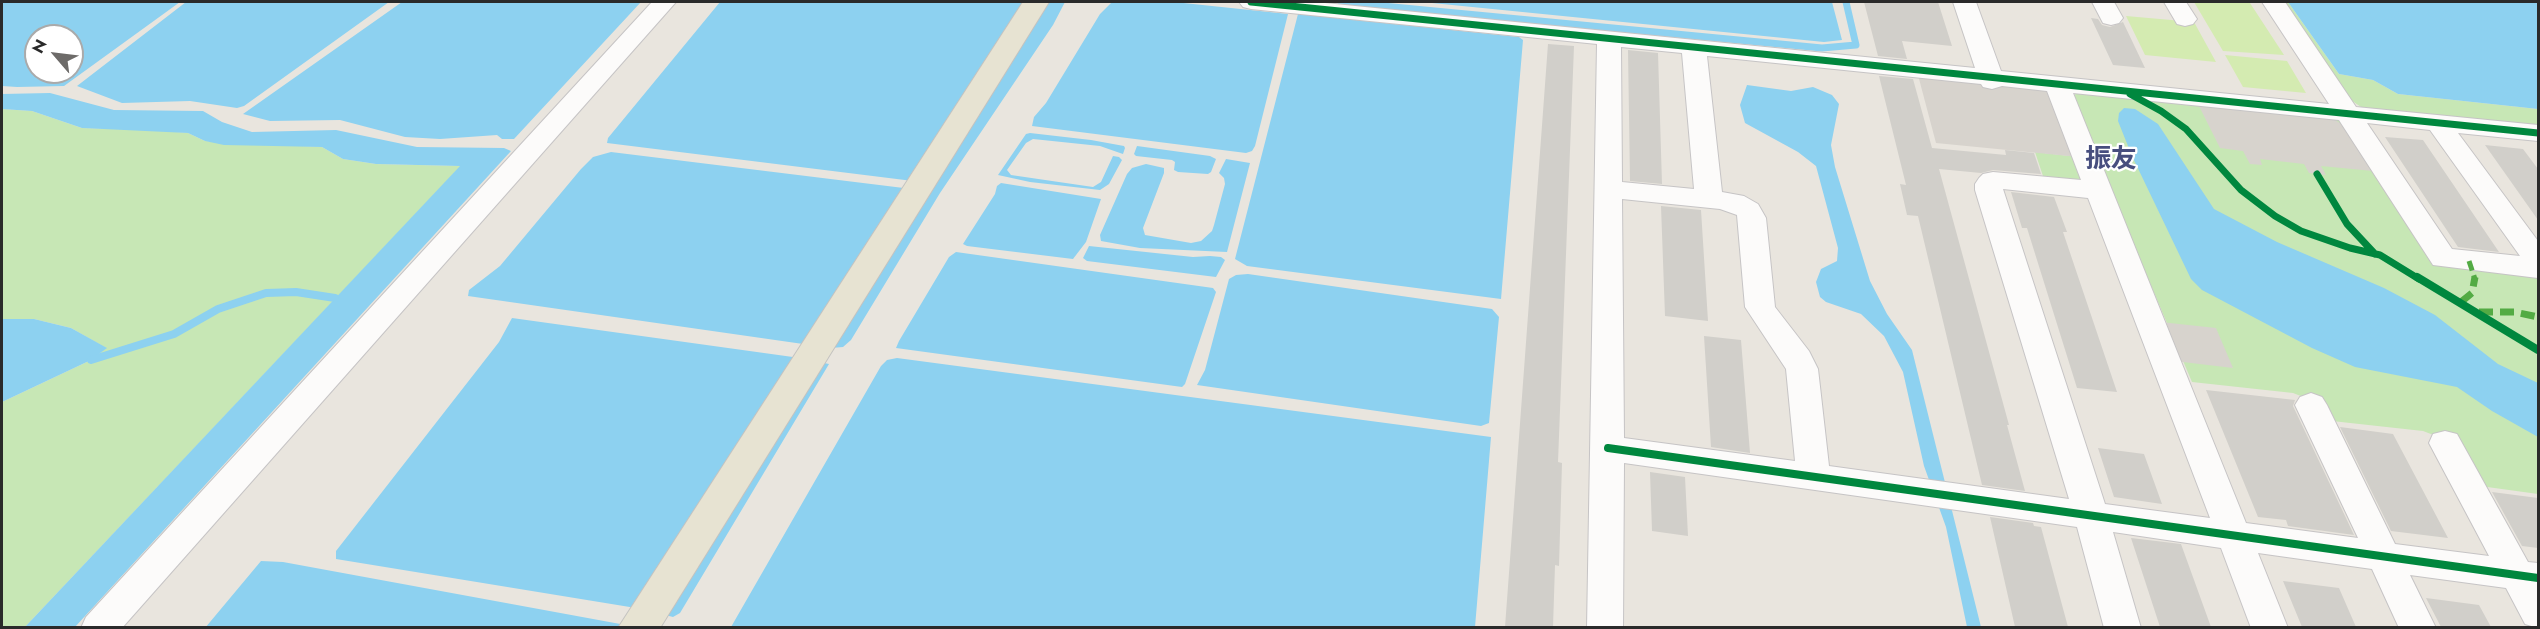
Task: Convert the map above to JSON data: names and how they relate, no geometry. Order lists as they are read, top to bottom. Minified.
{"districts":["振友"],"north":"top left"}
